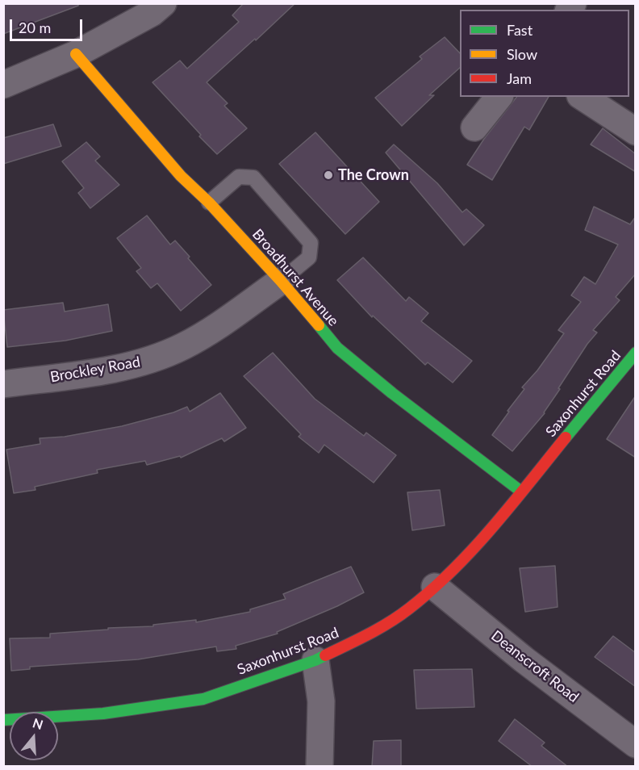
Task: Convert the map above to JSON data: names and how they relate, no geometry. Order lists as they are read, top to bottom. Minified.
{"streets":{"street":["Broadhurst Avenue","Brockley Road","Saxonhurst Road","Deanscroft Road"]},"crossings":[["Broadhurst Avenue","Brockley Road"],["Broadhurst Avenue","Saxonhurst Road"],["Saxonhurst Road","Deanscroft Road"]],"places":["The Crown"],"legend":["Fast","Slow","Jam"],"scale_bar":"20 m","north":"top"}
